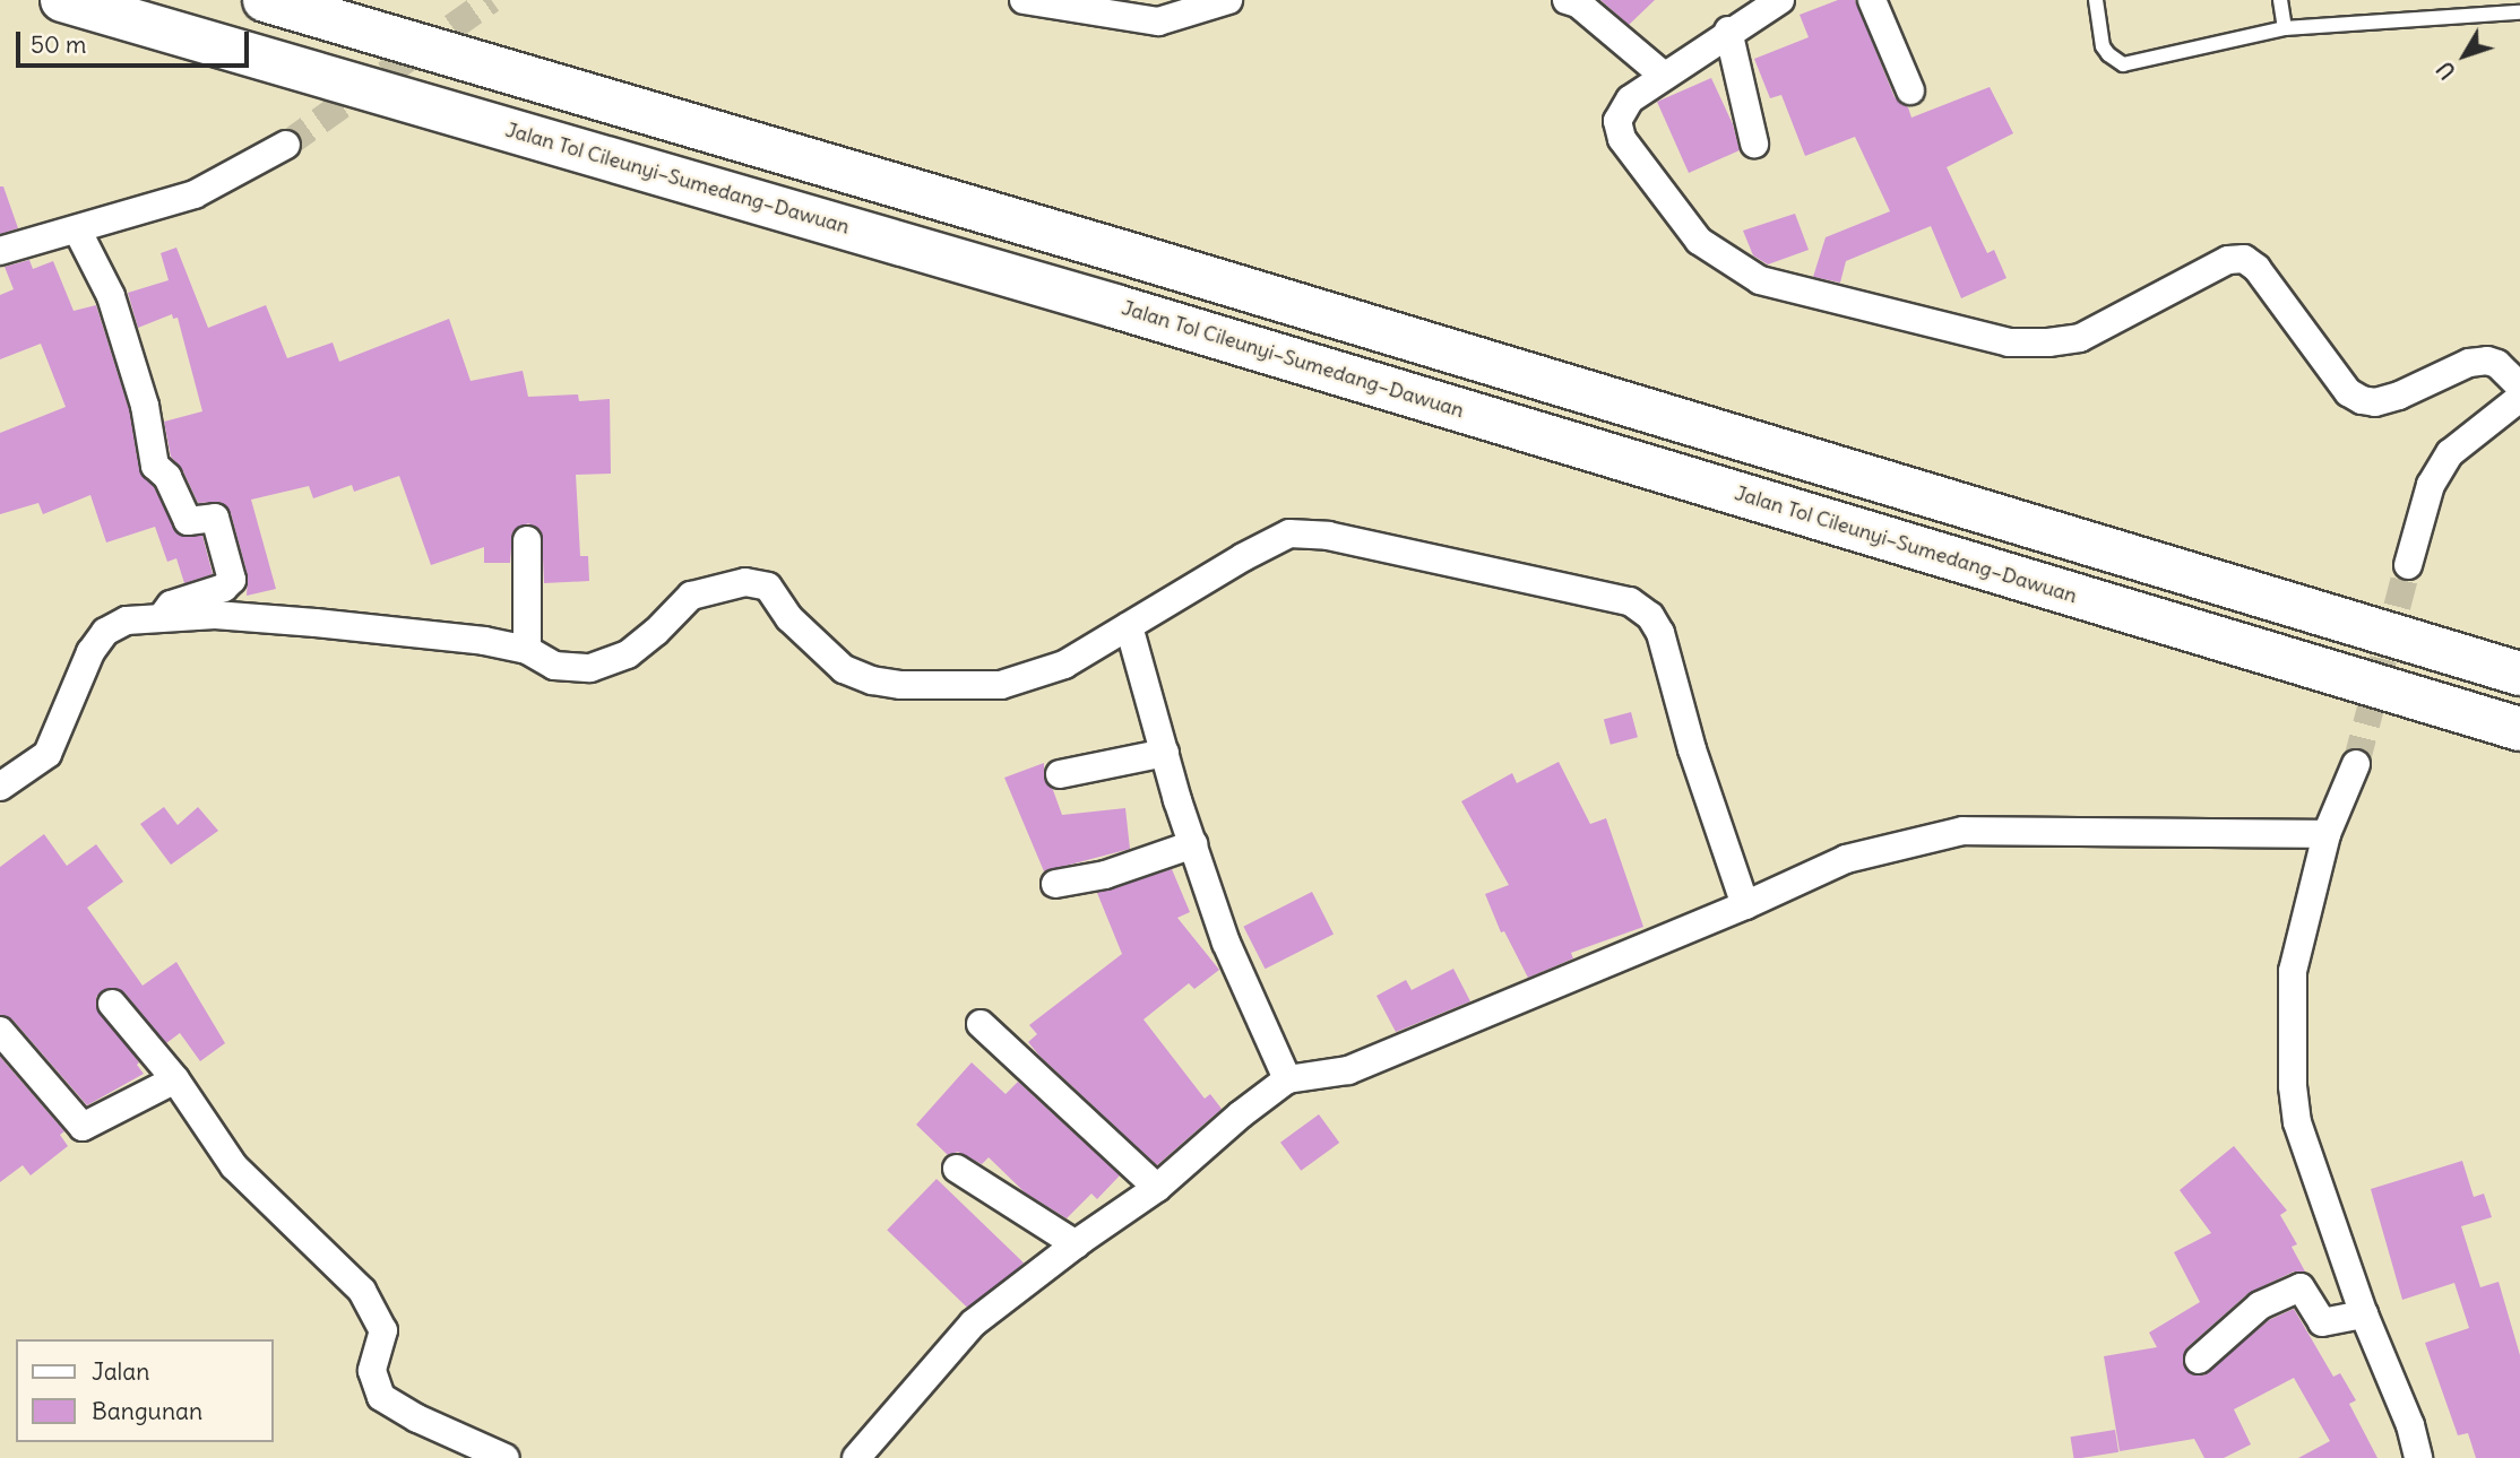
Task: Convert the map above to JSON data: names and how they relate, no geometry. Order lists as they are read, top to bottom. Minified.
{"streets":{"highway":["Jalan Tol Cileunyi–Sumedang–Dawuan"]},"legend":["Jalan","Bangunan"],"scale_bar":"50 m","north":"bottom left"}
